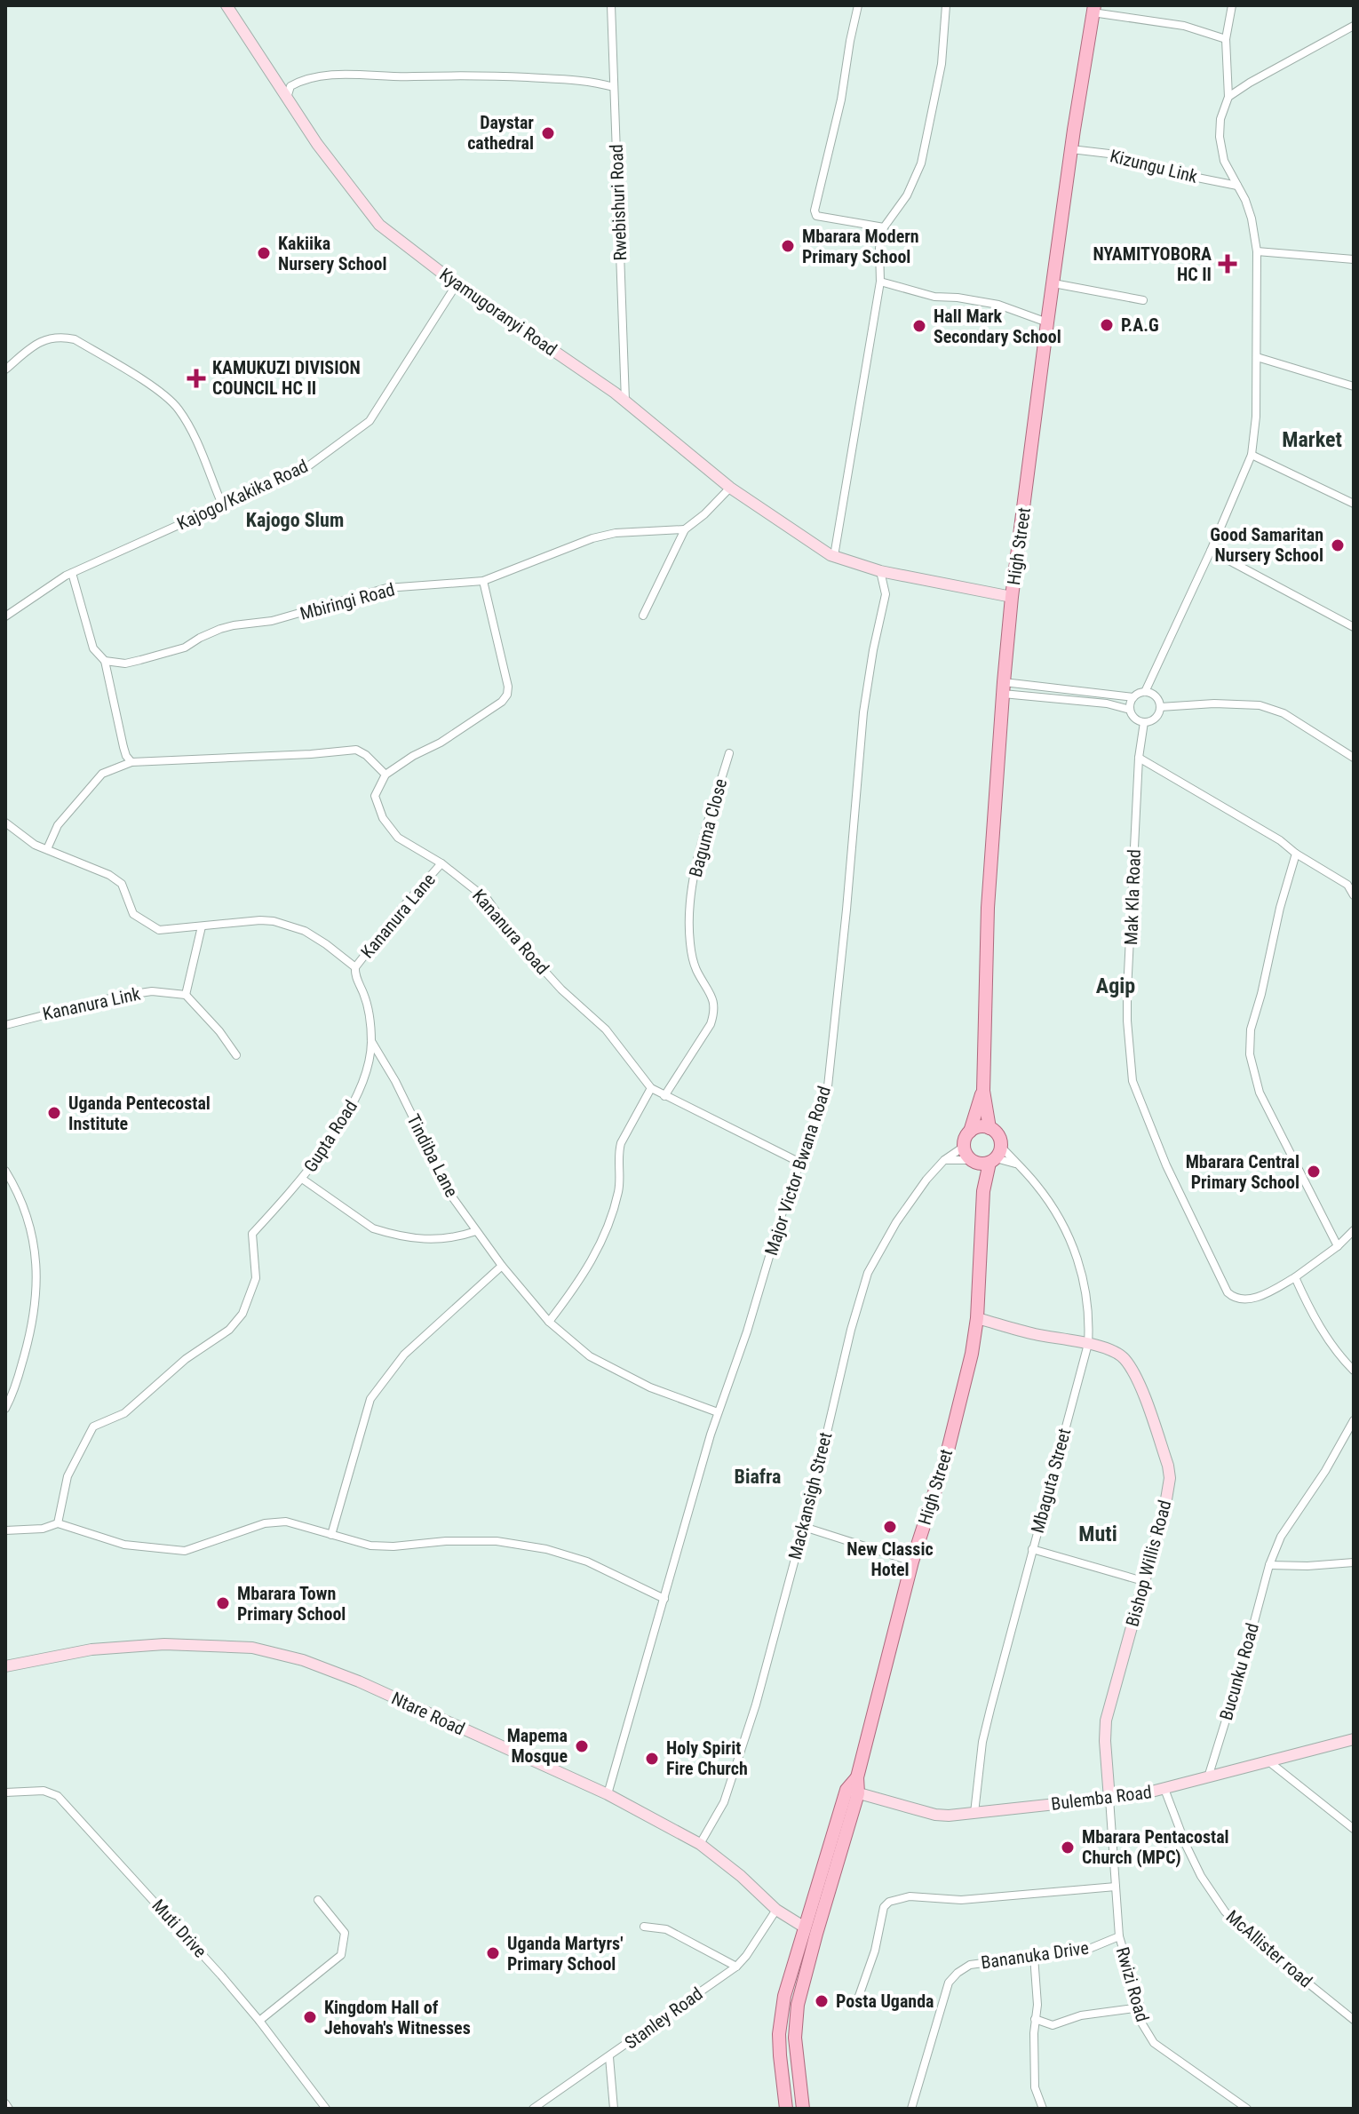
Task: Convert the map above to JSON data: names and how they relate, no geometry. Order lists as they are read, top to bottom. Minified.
{"streets":{"main road":["Kyamugoranyi Road","High Street","Bishop Willis Road","Ntare Road","Bulemba Road"],"street":["Kizungu Link","Rwebishuri Road","Kajogo/Kakika Road","Mbiringi Road","Baguma Close","Mak Kla Road","Kananura Lane","Kananura Road","Kananura Link","Gupta Road","Tindiba Lane","Major Victor Bwana Road","Mbaguta Street","Mackansigh Street","Bucunku Road","Muti Drive","McAllister road","Bananuka Drive","Rwizi Road","Stanley Road"]},"crossings":[["Kizungu Link","High Street"],["Rwebishuri Road","Kyamugoranyi Road"],["Kyamugoranyi Road","Kajogo/Kakika Road"],["Kyamugoranyi Road","High Street"],["Kyamugoranyi Road","Major Victor Bwana Road"],["High Street","Mbaguta Street"],["High Street","Mackansigh Street"],["High Street","Bishop Willis Road"],["High Street","Ntare Road"],["High Street","Bulemba Road"],["Baguma Close","Kananura Road"],["Kananura Lane","Kananura Road"],["Kananura Lane","Gupta Road"],["Kananura Road","Major Victor Bwana Road"],["Gupta Road","Tindiba Lane"],["Tindiba Lane","Major Victor Bwana Road"],["Major Victor Bwana Road","Ntare Road"],["Mbaguta Street","Mackansigh Street"],["Mbaguta Street","Bishop Willis Road"],["Mbaguta Street","Bulemba Road"],["Mackansigh Street","Ntare Road"],["Bishop Willis Road","Bulemba Road"],["Bucunku Road","Bulemba Road"],["Ntare Road","Stanley Road"],["Bulemba Road","McAllister road"],["Bananuka Drive","Rwizi Road"]],"districts":["Market","Kajogo Slum","Agip","Biafra","Muti"],"places":{"other":["Daystar cathedral","Mbarara Modern Primary School","Kakiika Nursery School","P.A.G","Hall Mark Secondary School","Good Samaritan Nursery School","Uganda Pentecostal Institute","Mbarara Central Primary School","New Classic Hotel","Mbarara Town Primary School","Mapema Mosque","Holy Spirit Fire Church","Mbarara Pentacostal Church (MPC)","Uganda Martyrs' Primary School","Posta Uganda","Kingdom Hall of Jehovah's Witnesses"],"health":["NYAMITYOBORA HC II","KAMUKUZI DIVISION COUNCIL HC II"]}}
